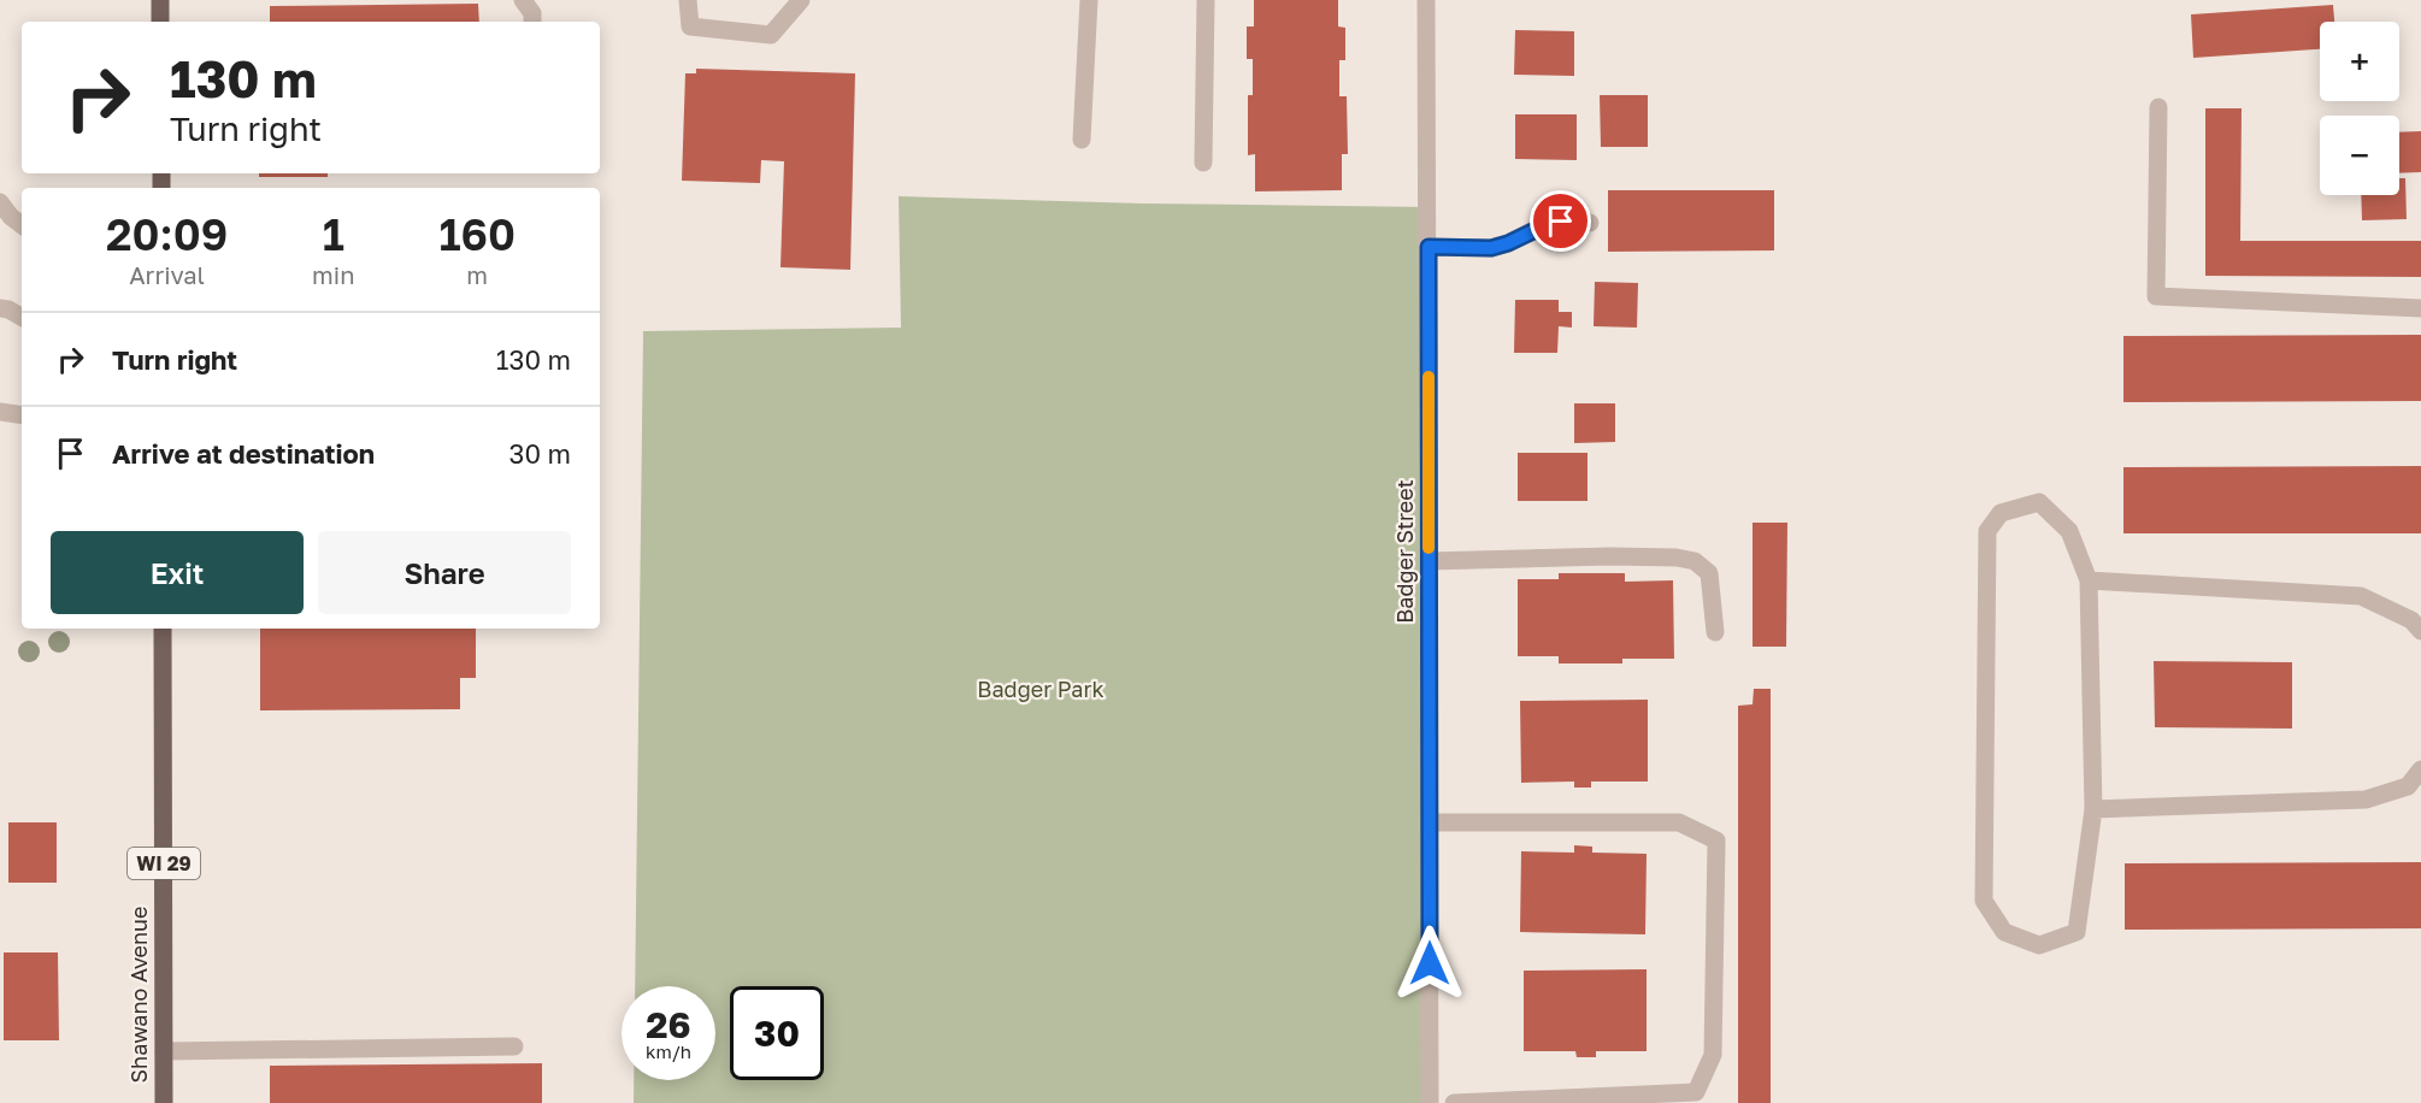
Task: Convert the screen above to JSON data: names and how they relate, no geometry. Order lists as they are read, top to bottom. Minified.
{"streets":{"main road":["WI 29","Shawano Avenue"],"street":["Badger Street"]},"parks":["Badger Park"],"page":{"map_buttons":["+","−"],"turn":["130 m","Turn right"],"eta":["20:09","Arrival","1","min","160","m"],"list":[{"name":"Turn right","value":"130 m"},{"name":"Arrive at destination","value":"30 m"}],"buttons":["Exit","Share"],"speed":"26 km/h","limit":"30"}}
